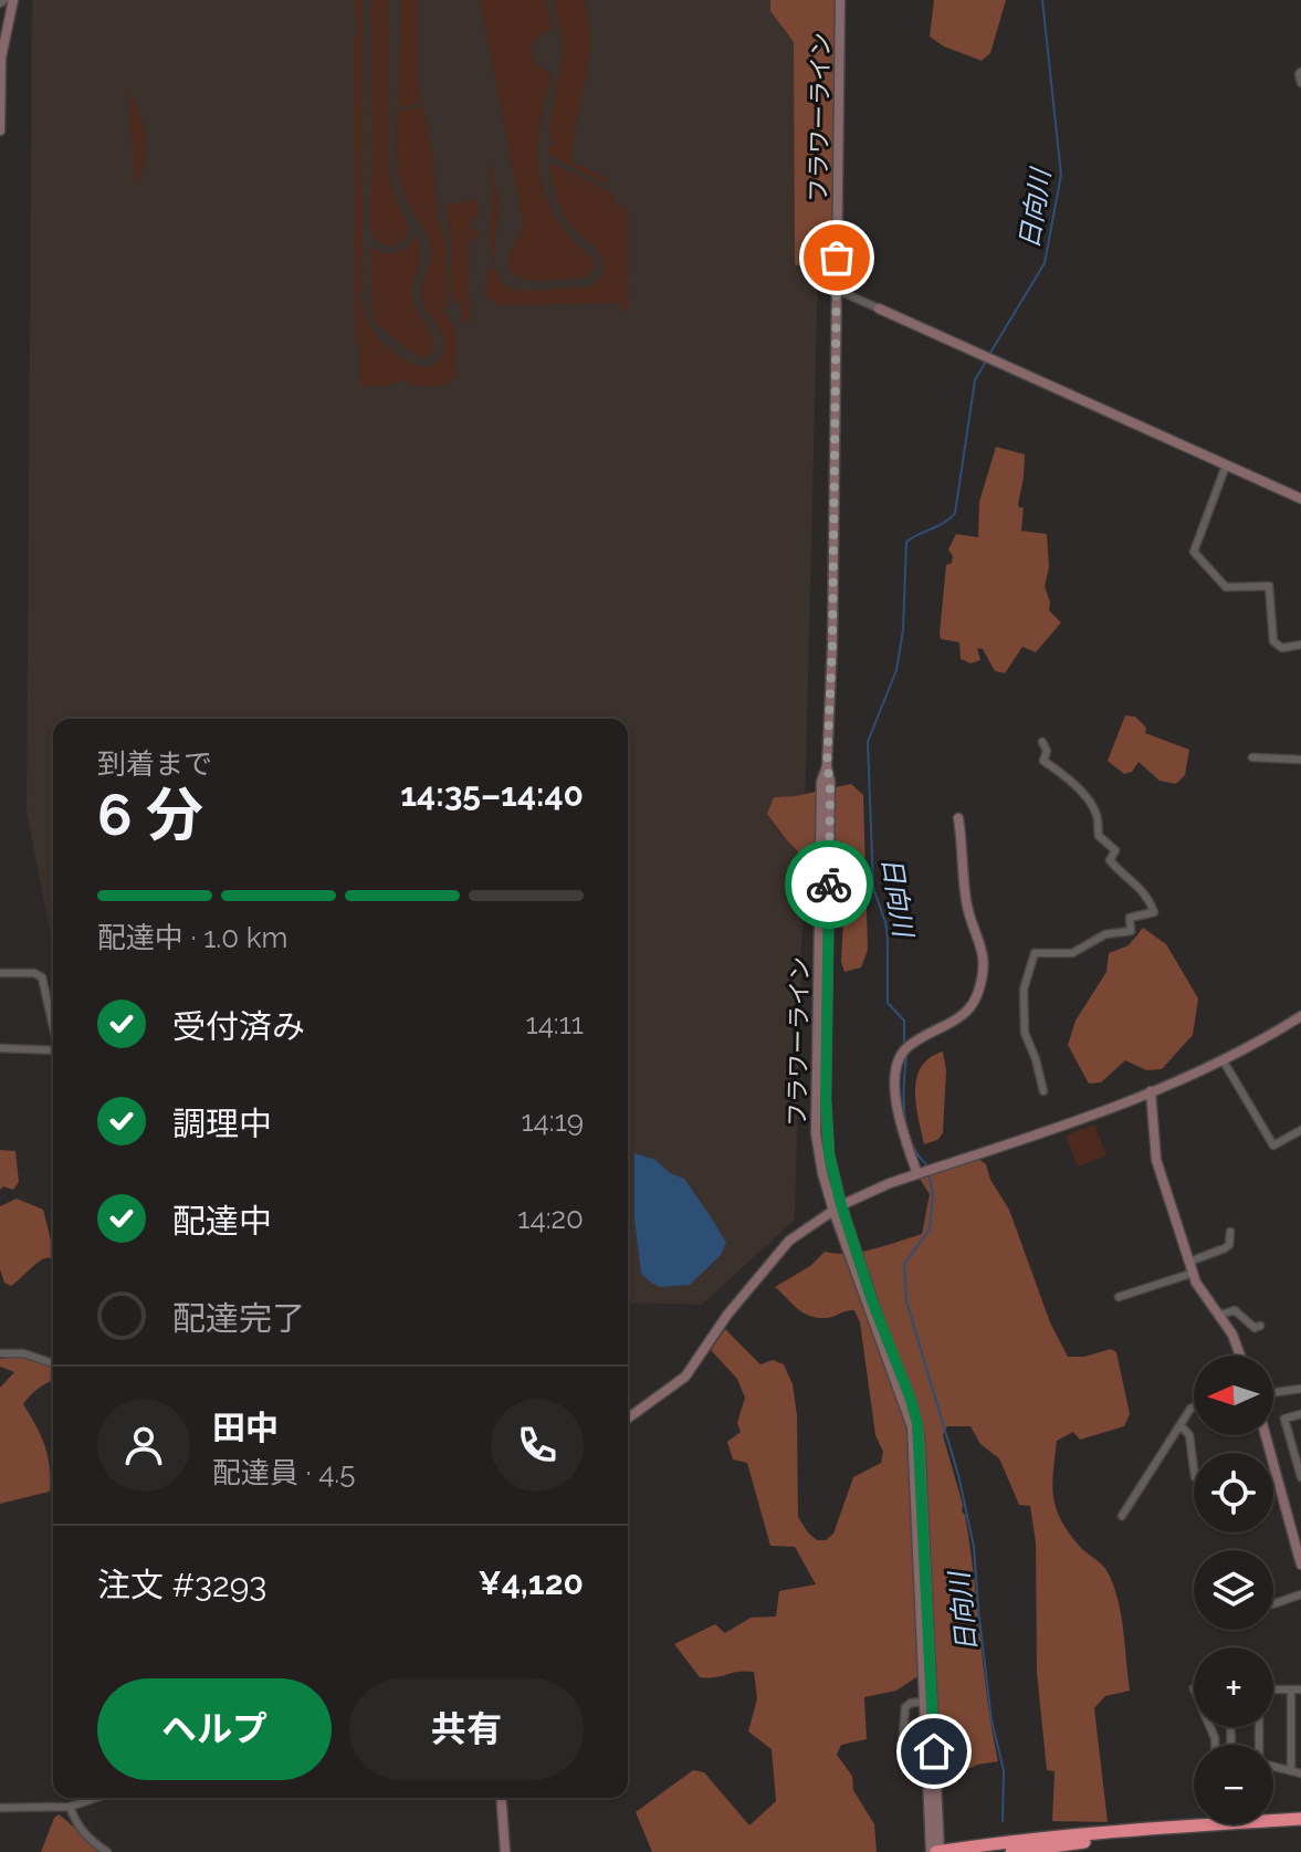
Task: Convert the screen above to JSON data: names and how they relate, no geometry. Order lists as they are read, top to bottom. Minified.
{"streets":{"street":["フラワーライン"]},"water":["日向川"],"north":"left","page":{"heading":["6 分","到着まで","14:35–14:40"],"panel":["田中","配達員 · 4.5","注文 #3293","¥4,120"],"bar":"配達中 · 1.0 km","list":[["受付済み","14:11"],["調理中","14:19"],["配達中","14:20"],"配達完了"],"map_buttons":["+","−"],"buttons":["ヘルプ","共有"]}}
